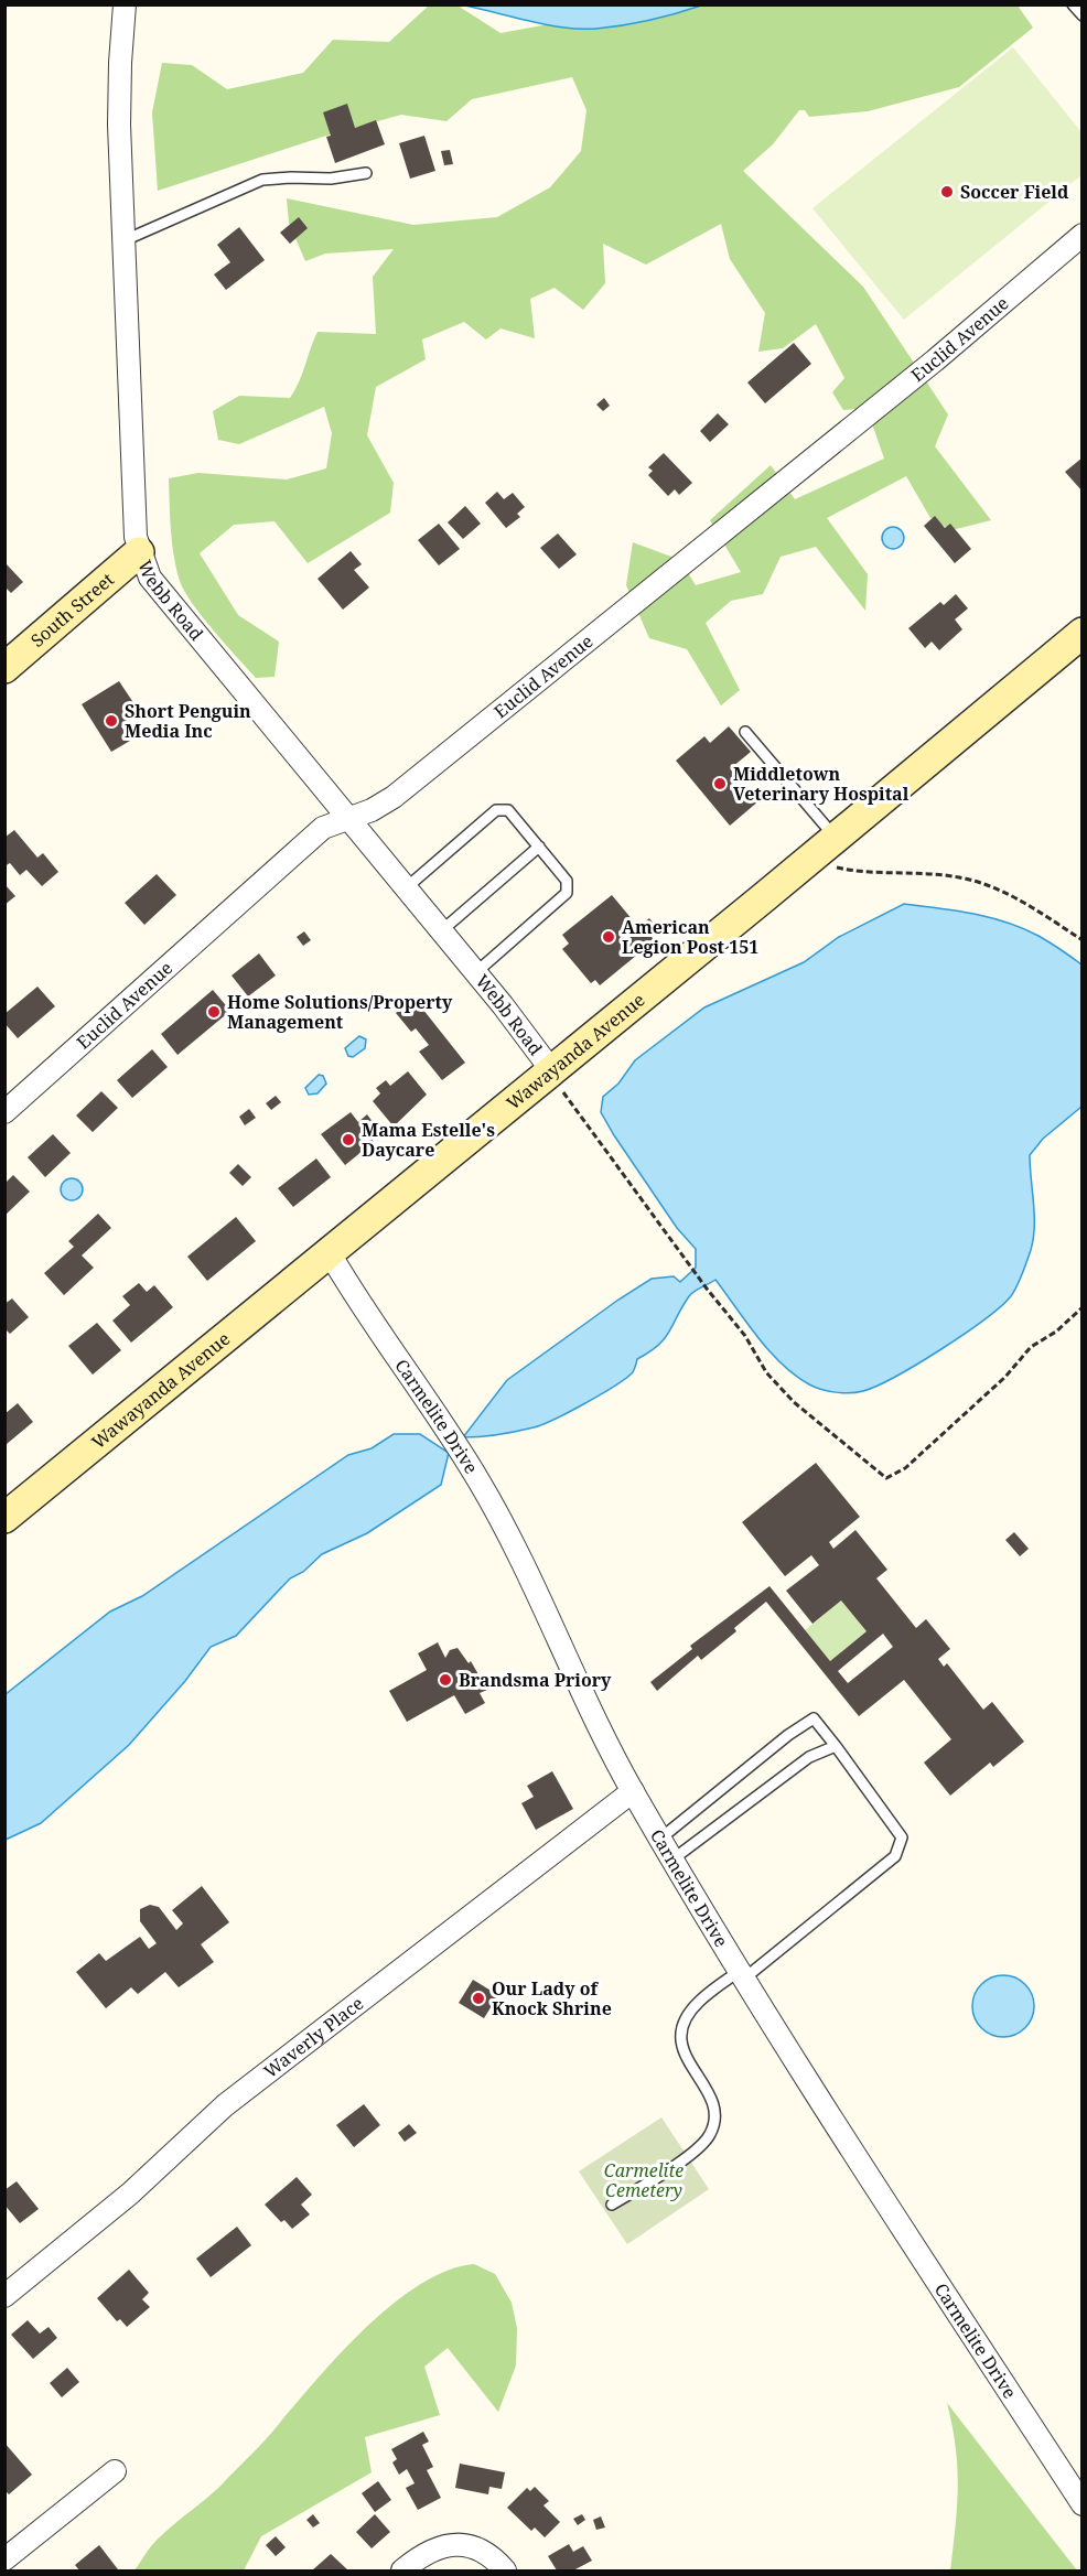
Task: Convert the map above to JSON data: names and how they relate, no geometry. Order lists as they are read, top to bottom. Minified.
{"streets":{"street":["Euclid Avenue","Webb Road","South Street","Wawayanda Avenue","Carmelite Drive","Waverly Place"]},"crossings":[["Euclid Avenue","Webb Road"],["Webb Road","South Street"],["Webb Road","Wawayanda Avenue"],["Wawayanda Avenue","Carmelite Drive"],["Carmelite Drive","Waverly Place"]],"parks":["Carmelite Cemetery"],"places":["Soccer Field","Short Penguin Media Inc","Middletown Veterinary Hospital","American Legion Post 151","Home Solutions/Property Management","Mama Estelle's Daycare","Brandsma Priory","Our Lady of Knock Shrine"]}
